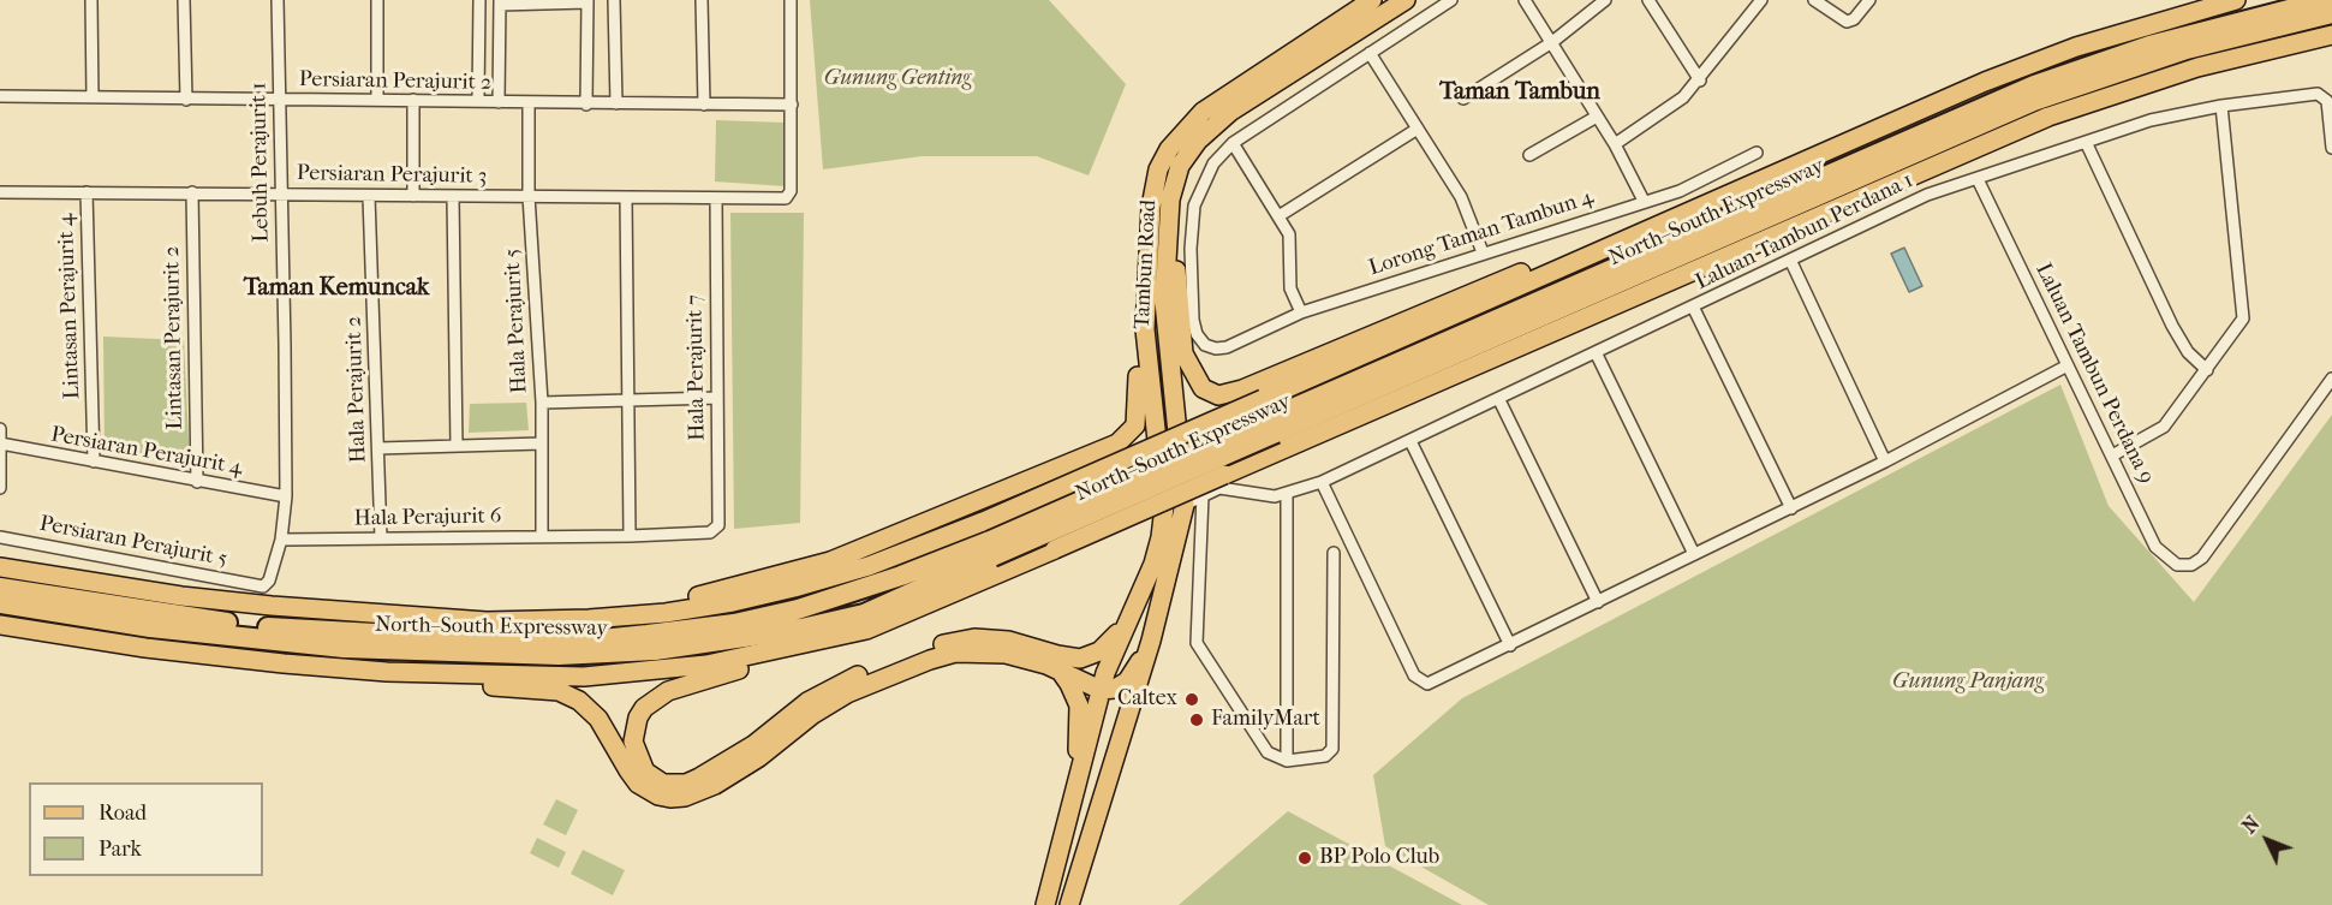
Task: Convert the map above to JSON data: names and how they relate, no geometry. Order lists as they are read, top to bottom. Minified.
{"streets":{"highway":["North–South Expressway"],"main road":["Tambun Road"],"street":["Persiaran Perajurit 2","Lebuh Perajurit 1","Persiaran Perajurit 3","Laluan Tambun Perdana 1","Lorong Taman Tambun 4","Lintasan Perajurit 4","Hala Perajurit 5","Lintasan Perajurit 2","Hala Perajurit 7","Laluan Tambun Perdana 9","Hala Perajurit 2","Persiaran Perajurit 4","Hala Perajurit 6","Persiaran Perajurit 5"]},"crossings":[["Persiaran Perajurit 2","Lebuh Perajurit 1"],["Persiaran Perajurit 2","Persiaran Perajurit 3"],["Persiaran Perajurit 2","Hala Perajurit 5"],["Lebuh Perajurit 1","Persiaran Perajurit 3"],["Lebuh Perajurit 1","Persiaran Perajurit 4"],["Lebuh Perajurit 1","Hala Perajurit 6"],["Lebuh Perajurit 1","Persiaran Perajurit 5"],["Persiaran Perajurit 3","Lintasan Perajurit 4"],["Persiaran Perajurit 3","Hala Perajurit 5"],["Persiaran Perajurit 3","Lintasan Perajurit 2"],["Persiaran Perajurit 3","Hala Perajurit 7"],["Persiaran Perajurit 3","Hala Perajurit 2"],["Laluan Tambun Perdana 1","Tambun Road"],["Laluan Tambun Perdana 1","Laluan Tambun Perdana 9"],["Lintasan Perajurit 4","Persiaran Perajurit 4"],["Hala Perajurit 5","Hala Perajurit 6"],["Lintasan Perajurit 2","Persiaran Perajurit 4"],["Hala Perajurit 7","Hala Perajurit 6"],["Hala Perajurit 2","Hala Perajurit 6"],["Hala Perajurit 6","Persiaran Perajurit 5"]],"districts":["Taman Tambun","Taman Kemuncak"],"parks":["Gunung Genting","Gunung Panjang"],"places":["Caltex","FamilyMart","BP Polo Club"],"legend":["Road","Park"],"north":"top left"}
